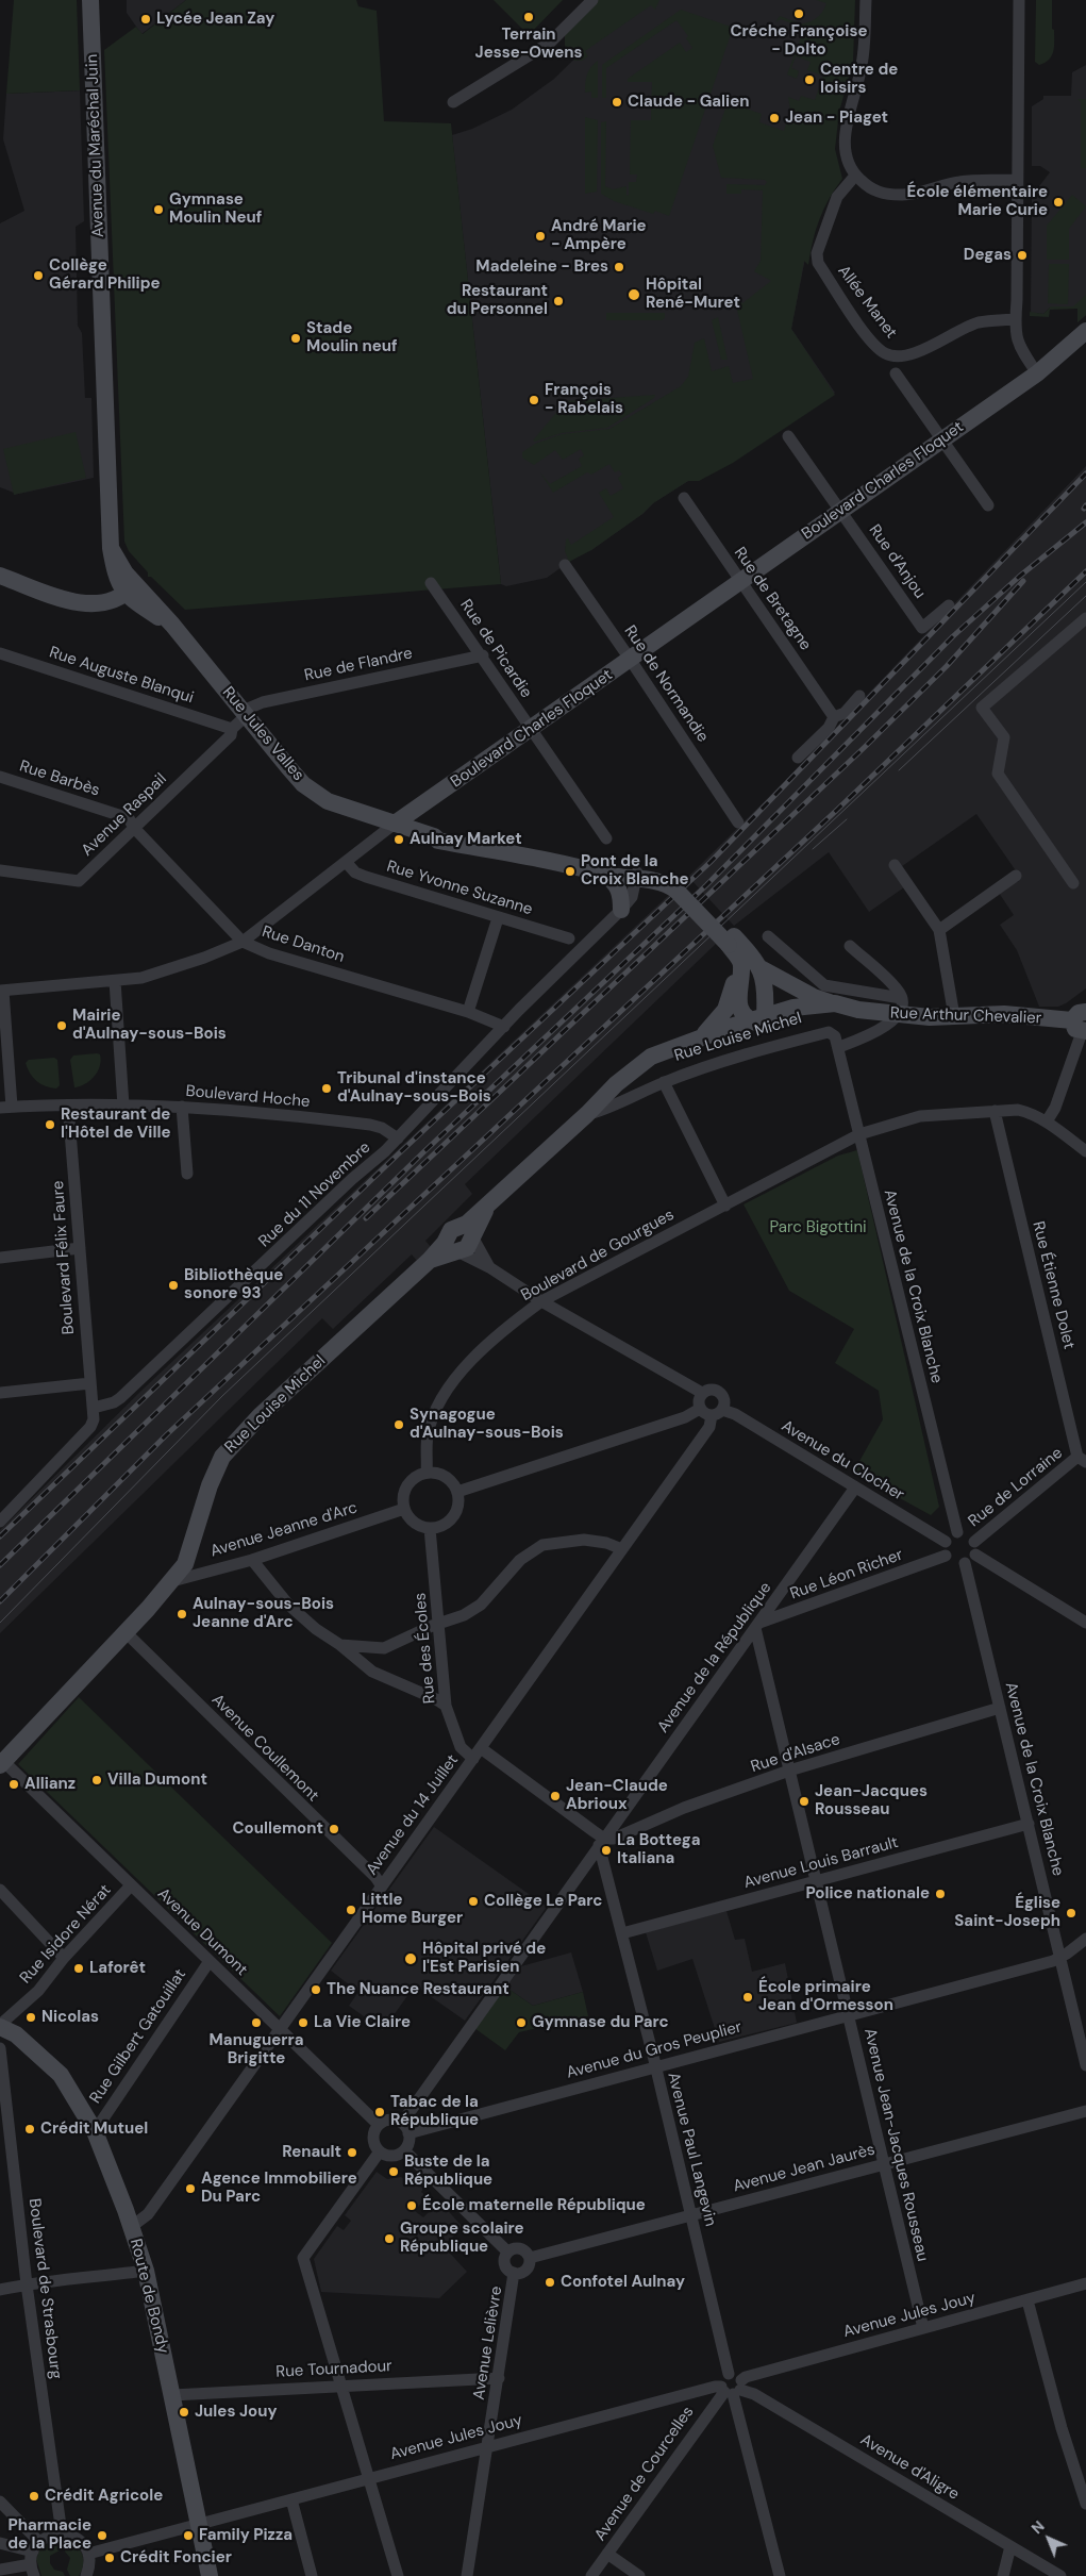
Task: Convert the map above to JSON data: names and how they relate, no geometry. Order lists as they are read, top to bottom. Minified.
{"streets":{"street":["Avenue du Maréchal Juin","Allée Manet","Boulevard Charles Floquet","Rue d'Anjou","Rue de Bretagne","Rue de Picardie","Rue de Flandre","Rue Auguste Blanqui","Rue de Normandie","Rue Jules Valles","Rue Barbès","Avenue Raspail","Rue Yvonne Suzanne","Rue Danton","Rue Arthur Chevalier","Rue Louise Michel","Boulevard Hoche","Rue du 11 Novembre","Boulevard de Gourgues","Boulevard Félix Faure","Rue Étienne Dolet","Avenue de la Croix Blanche","Avenue du Clocher","Rue de Lorraine","Avenue Jeanne d'Arc","Rue Léon Richer","Rue des Écoles","Avenue de la République","Avenue Coullemont","Rue d'Alsace","Avenue du 14 Juillet","Avenue Louis Barrault","Avenue Dumont","Rue Isidore Nérat","Rue Gilbert Gatouillat","Avenue du Gros Peuplier","Avenue Jean-Jacques Rousseau","Avenue Paul Langevin","Avenue Jean Jaurès","Boulevard de Strasbourg","Route de Bondy","Avenue Jules Jouy","Avenue Lelièvre","Rue Tournadour","Avenue d'Aligre","Avenue de Courcelles"]},"crossings":[["Avenue du Maréchal Juin","Rue Jules Valles"],["Boulevard Charles Floquet","Rue d'Anjou"],["Boulevard Charles Floquet","Rue de Bretagne"],["Boulevard Charles Floquet","Rue de Picardie"],["Boulevard Charles Floquet","Rue de Normandie"],["Boulevard Charles Floquet","Rue Jules Valles"],["Boulevard Charles Floquet","Rue Yvonne Suzanne"],["Boulevard Charles Floquet","Rue Danton"],["Rue de Picardie","Rue de Flandre"],["Rue de Flandre","Rue Jules Valles"],["Rue de Flandre","Avenue Raspail"],["Rue Auguste Blanqui","Avenue Raspail"],["Rue Jules Valles","Avenue Raspail"],["Rue Jules Valles","Rue du 11 Novembre"],["Rue Barbès","Avenue Raspail"],["Rue Barbès","Rue Danton"],["Avenue Raspail","Rue Danton"],["Rue Danton","Rue du 11 Novembre"],["Rue Arthur Chevalier","Rue Louise Michel"],["Rue Louise Michel","Avenue de la Croix Blanche"],["Rue Louise Michel","Avenue Jeanne d'Arc"],["Rue Louise Michel","Avenue Coullemont"],["Rue Louise Michel","Avenue Dumont"],["Boulevard Hoche","Rue du 11 Novembre"],["Boulevard Hoche","Boulevard Félix Faure"],["Rue du 11 Novembre","Boulevard Félix Faure"],["Boulevard de Gourgues","Rue Étienne Dolet"],["Boulevard de Gourgues","Avenue de la Croix Blanche"],["Boulevard de Gourgues","Avenue Jeanne d'Arc"],["Boulevard de Gourgues","Rue des Écoles"],["Rue Étienne Dolet","Rue de Lorraine"],["Avenue de la Croix Blanche","Avenue du Clocher"],["Avenue de la Croix Blanche","Rue de Lorraine"],["Avenue de la Croix Blanche","Rue Léon Richer"],["Avenue de la Croix Blanche","Rue d'Alsace"],["Avenue de la Croix Blanche","Avenue Louis Barrault"],["Avenue de la Croix Blanche","Avenue du Gros Peuplier"],["Avenue du Clocher","Rue de Lorraine"],["Avenue du Clocher","Rue Léon Richer"],["Avenue du Clocher","Avenue de la République"],["Avenue du Clocher","Avenue du 14 Juillet"],["Rue de Lorraine","Rue Léon Richer"],["Avenue Jeanne d'Arc","Rue des Écoles"],["Rue Léon Richer","Avenue de la République"],["Rue Léon Richer","Avenue Jean-Jacques Rousseau"],["Rue des Écoles","Avenue du 14 Juillet"],["Avenue de la République","Rue d'Alsace"],["Avenue de la République","Avenue Dumont"],["Avenue de la République","Avenue du Gros Peuplier"],["Avenue de la République","Avenue Jean-Jacques Rousseau"],["Avenue de la République","Avenue Paul Langevin"],["Avenue Coullemont","Avenue du 14 Juillet"],["Rue d'Alsace","Avenue Jean-Jacques Rousseau"],["Rue d'Alsace","Avenue Paul Langevin"],["Avenue du 14 Juillet","Avenue Dumont"],["Avenue du 14 Juillet","Route de Bondy"],["Avenue Louis Barrault","Avenue Jean-Jacques Rousseau"],["Avenue Louis Barrault","Avenue Paul Langevin"],["Avenue Dumont","Rue Isidore Nérat"],["Avenue Dumont","Rue Gilbert Gatouillat"],["Avenue Dumont","Avenue du Gros Peuplier"],["Rue Isidore Nérat","Route de Bondy"],["Rue Gilbert Gatouillat","Route de Bondy"],["Avenue du Gros Peuplier","Avenue Jean-Jacques Rousseau"],["Avenue du Gros Peuplier","Avenue Paul Langevin"],["Avenue Jean-Jacques Rousseau","Avenue Jean Jaurès"],["Avenue Jean-Jacques Rousseau","Avenue Jules Jouy"],["Avenue Paul Langevin","Avenue Jean Jaurès"],["Avenue Paul Langevin","Avenue de Courcelles"],["Avenue Jean Jaurès","Avenue Lelièvre"],["Route de Bondy","Avenue Jules Jouy"],["Route de Bondy","Rue Tournadour"],["Avenue Jules Jouy","Avenue Lelièvre"],["Avenue Jules Jouy","Avenue d'Aligre"],["Avenue Jules Jouy","Avenue de Courcelles"],["Avenue Lelièvre","Rue Tournadour"],["Avenue d'Aligre","Avenue de Courcelles"]],"parks":["Parc Bigottini"],"places":["Créche Françoise - Dolto","Terrain Jesse-Owens","Lycée Jean Zay","Centre de loisirs","Claude - Galien","Jean - Piaget","École élémentaire Marie Curie","Gymnase Moulin Neuf","André Marie - Ampère","Degas","Madeleine - Bres","Collège Gérard Philipe","Hôpital René-Muret","Restaurant du Personnel","Stade Moulin neuf","François - Rabelais","Aulnay Market","Pont de la Croix Blanche","Mairie d'Aulnay-sous-Bois","Tribunal d'instance d'Aulnay-sous-Bois","Restaurant de l'Hôtel de Ville","Bibliothèque sonore 93","Synagogue d'Aulnay-sous-Bois","Aulnay-sous-Bois Jeanne d'Arc","Villa Dumont","Allianz","Jean-Claude Abrioux","Jean-Jacques Rousseau","Coullemont","La Bottega Italiana","Police nationale","Collège Le Parc","Little Home Burger","Église Saint-Joseph","Hôpital privé de l'Est Parisien","Laforêt","The Nuance Restaurant","École primaire Jean d'Ormesson","Nicolas","Manuguerra Brigitte","La Vie Claire","Gymnase du Parc","Tabac de la République","Crédit Mutuel","Renault","Buste de la République","Agence Immobiliere Du Parc","École maternelle République","Groupe scolaire République","Confotel Aulnay","Jules Jouy","Crédit Agricole","Pharmacie de la Place","Family Pizza","Crédit Foncier"],"north":"top left"}
